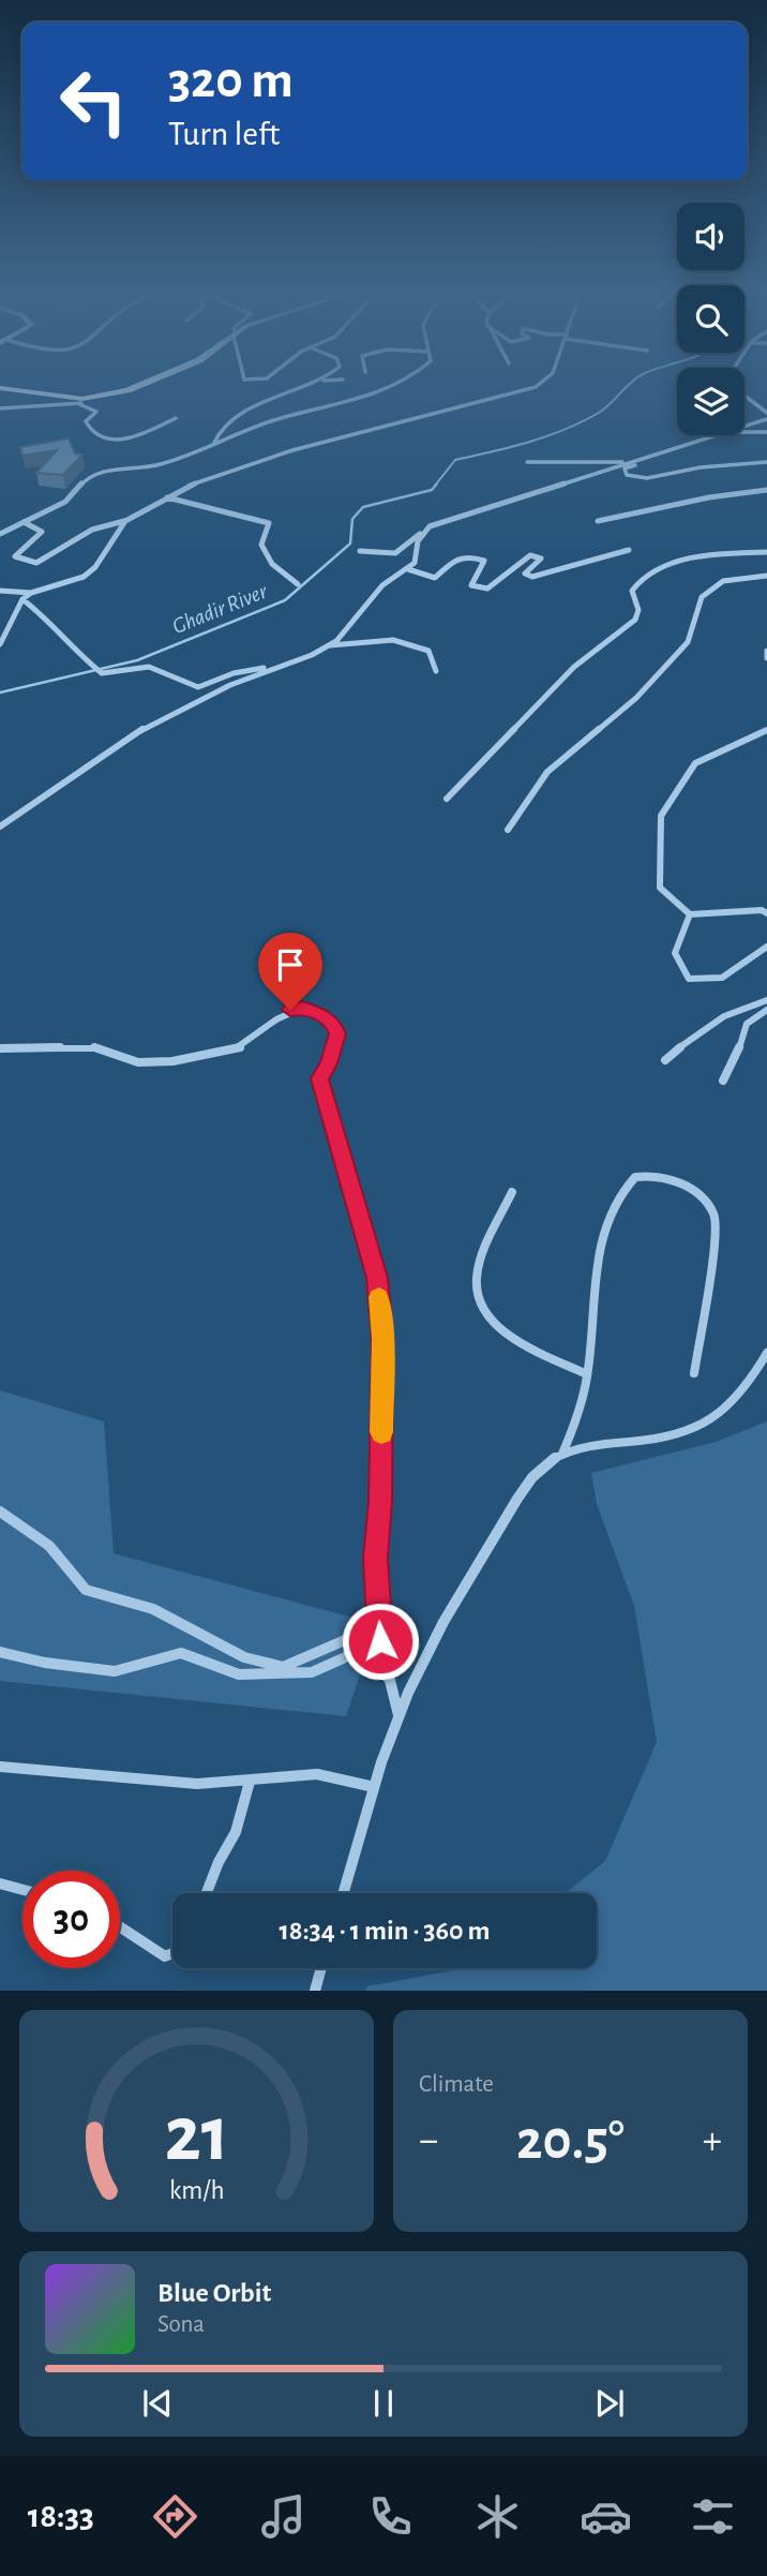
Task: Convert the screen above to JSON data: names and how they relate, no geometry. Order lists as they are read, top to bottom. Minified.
{"water":["Ghadir River"],"page":{"turn":["320 m","Turn left"],"limit":"30","trip":"18:34 · 1 min · 360 m","tile":"Climate","heat":["−","20.5°","+"],"song":["Blue Orbit","Sona"],"tabs":"18:33","gauge":["21","km/h"]}}
